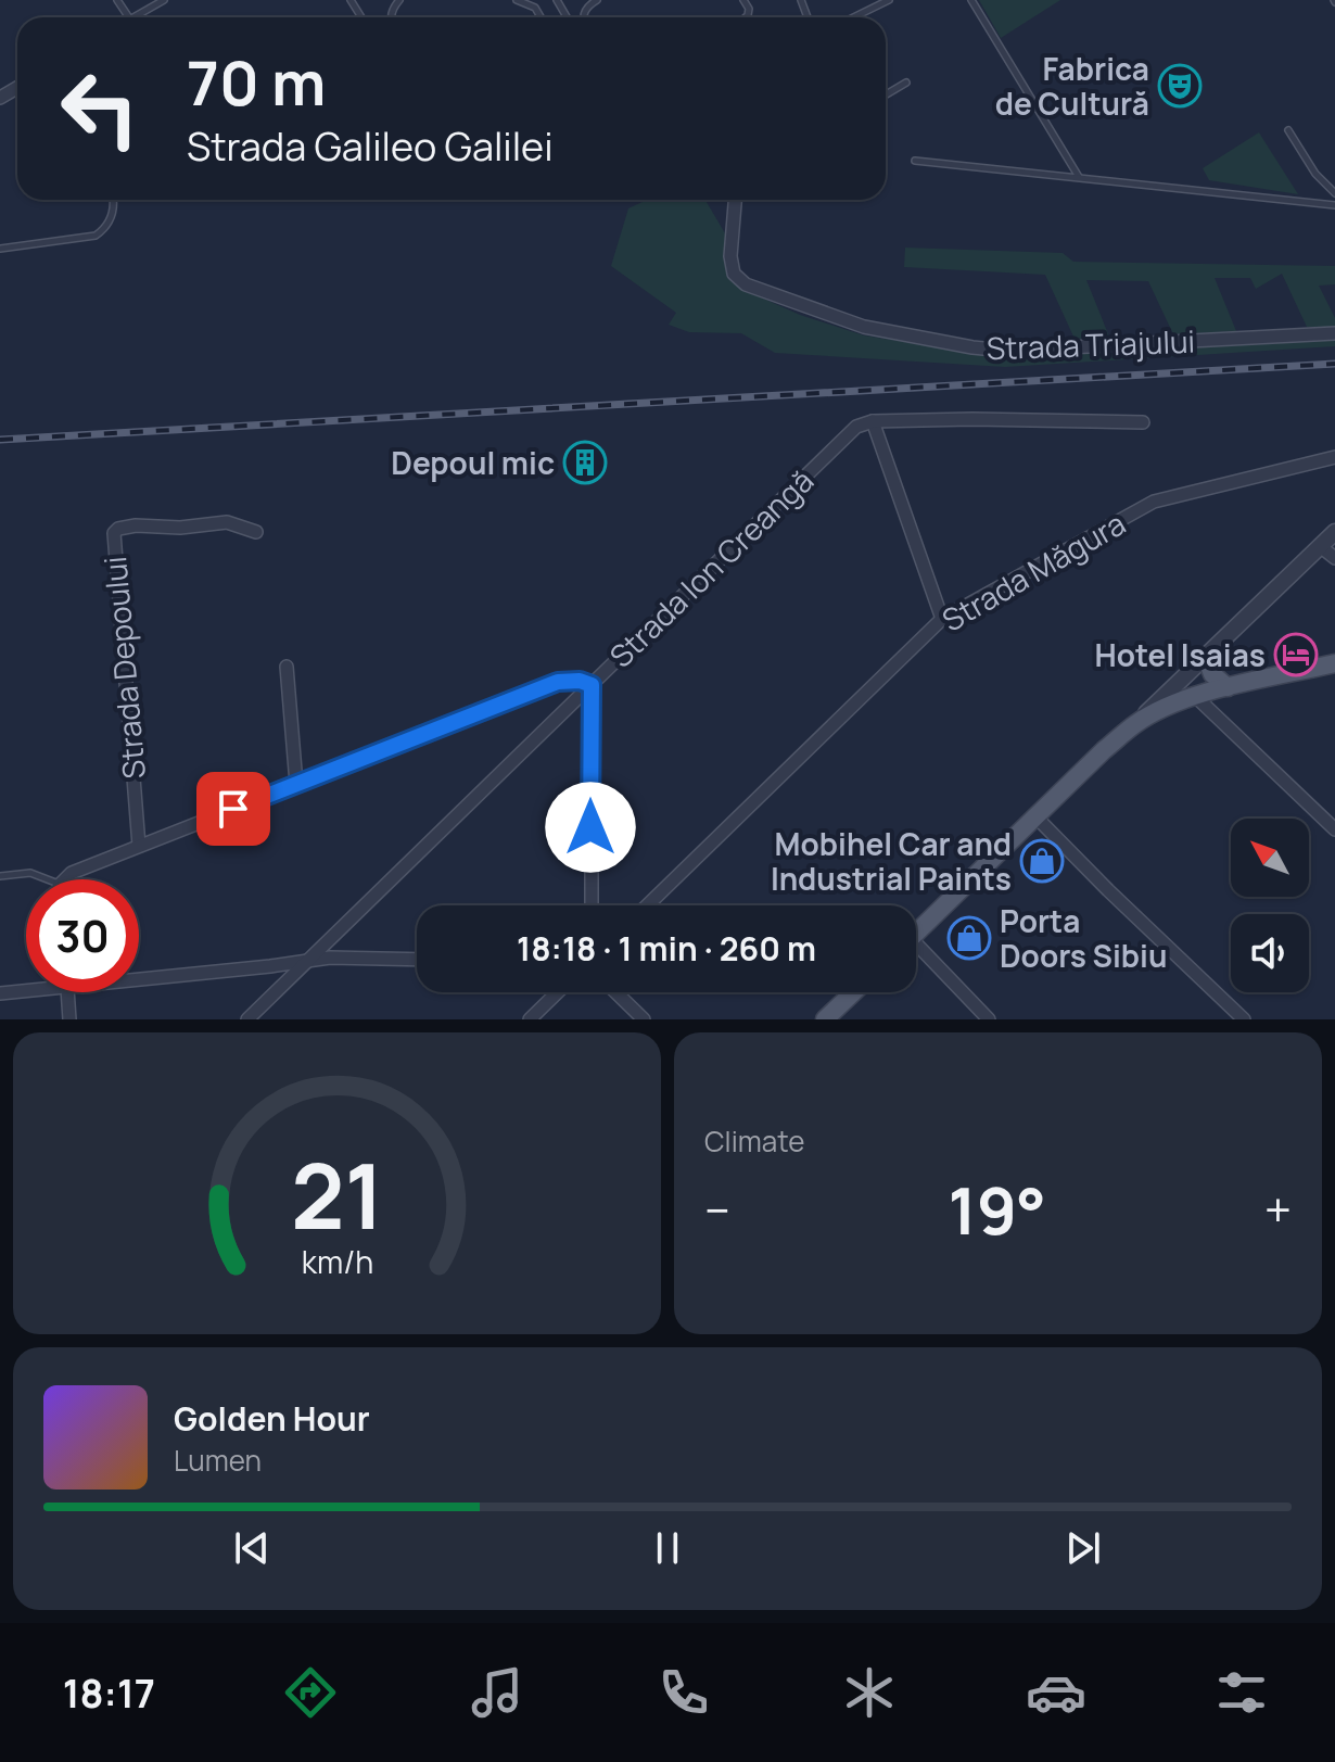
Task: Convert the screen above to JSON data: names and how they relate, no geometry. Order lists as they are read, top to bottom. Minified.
{"streets":{"street":["Strada Triajului","Strada Ion Creangă","Strada Măgura","Strada Depoului"]},"places":{"theatre":["Fabrica de Cultură"],"building":["Depoul mic"],"hotel":["Hotel Isaias"],"shop":["Mobihel Car and Industrial Paints","Porta Doors Sibiu"]},"north":"top left","page":{"turn":["70 m","Strada Galileo Galilei"],"limit":"30","trip":"18:18 · 1 min · 260 m","tile":"Climate","heat":["−","19°","+"],"song":["Golden Hour","Lumen"],"tabs":"18:17","gauge":["21","km/h"]}}
